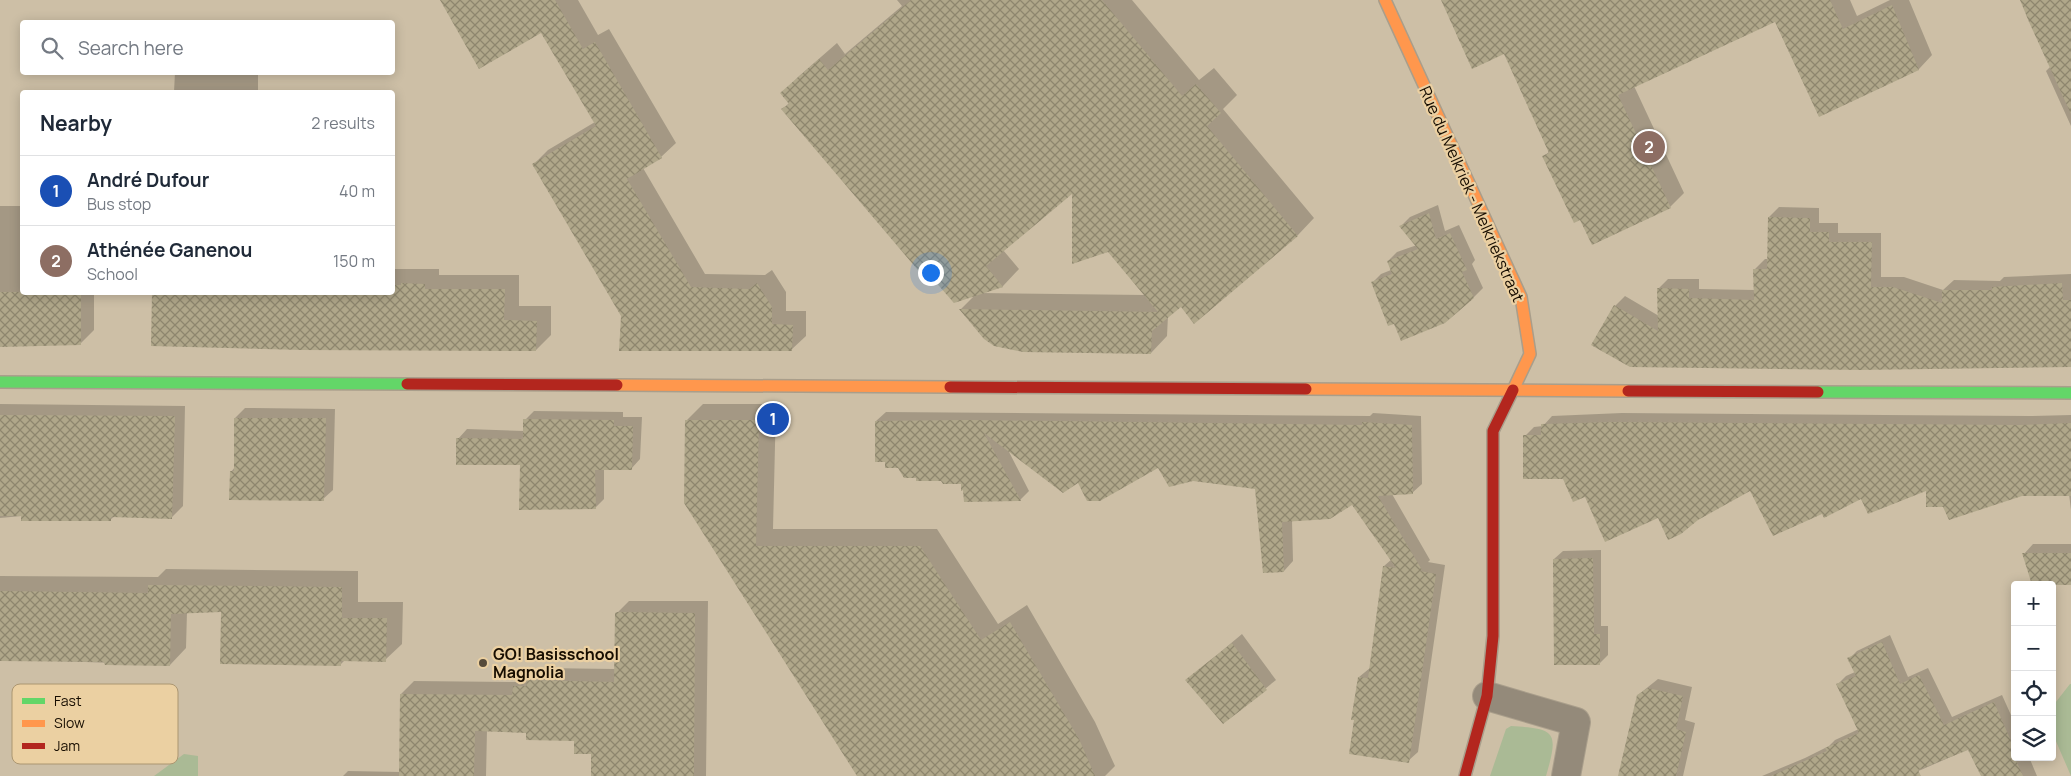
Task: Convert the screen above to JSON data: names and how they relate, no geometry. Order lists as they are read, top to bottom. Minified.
{"streets":{"main road":["Rue du Melkriek - Melkriekstraat"]},"places":["GO! Basisschool Magnolia"],"legend":["Fast","Slow","Jam"],"page":{"search":"Search here","heading":["Nearby","2 results"],"pins":["2","1"],"list":[{"mark":"1","name":"André Dufour","note":"Bus stop","value":"40 m"},{"mark":"2","name":"Athénée Ganenou","note":"School","value":"150 m"}],"map_buttons":["+","−"]}}
